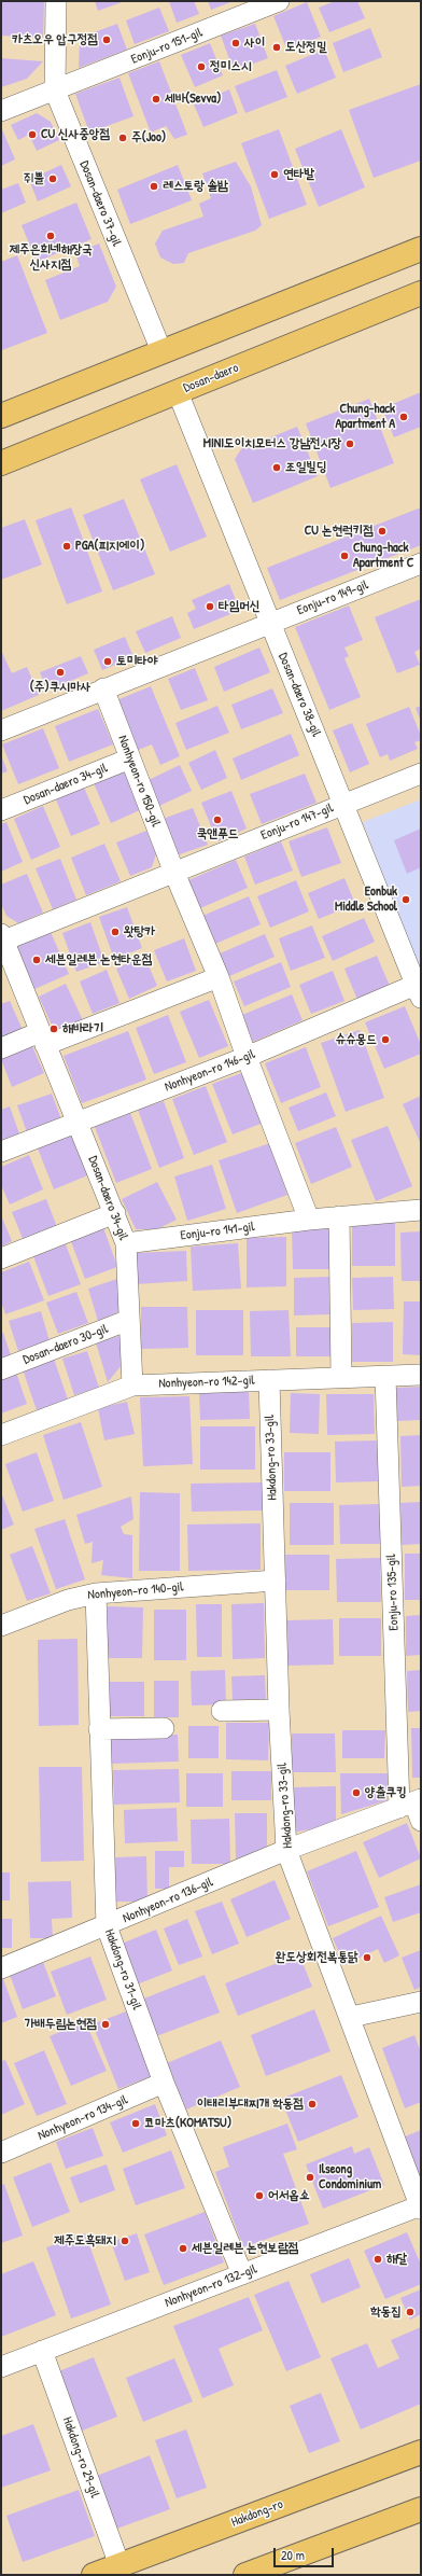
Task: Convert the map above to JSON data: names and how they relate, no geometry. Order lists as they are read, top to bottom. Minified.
{"streets":{"main road":["Dosan-daero","Hakdong-ro"],"street":["Eonju-ro 151-gil","Dosan-daero 37-gil","Eonju-ro 149-gil","Dosan-daero 38-gil","Nonhyeon-ro 150-gil","Dosan-daero 34-gil","Eonju-ro 147-gil","Nonhyeon-ro 146-gil","Eonju-ro 141-gil","Dosan-daero 30-gil","Nonhyeon-ro 142-gil","Hakdong-ro 33-gil","Nonhyeon-ro 140-gil","Eonju-ro 135-gil","Nonhyeon-ro 136-gil","Hakdong-ro 31-gil","Nonhyeon-ro 134-gil","Nonhyeon-ro 132-gil","Hakdong-ro 29-gil"]},"crossings":[["Eonju-ro 151-gil","Dosan-daero 37-gil"],["Dosan-daero","Dosan-daero 38-gil"],["Eonju-ro 149-gil","Dosan-daero 38-gil"],["Dosan-daero 38-gil","Eonju-ro 147-gil"],["Dosan-daero 38-gil","Nonhyeon-ro 146-gil"],["Nonhyeon-ro 150-gil","Dosan-daero 34-gil"],["Nonhyeon-ro 150-gil","Eonju-ro 147-gil"],["Dosan-daero 34-gil","Eonju-ro 147-gil"],["Dosan-daero 34-gil","Nonhyeon-ro 146-gil"],["Dosan-daero 34-gil","Eonju-ro 141-gil"],["Dosan-daero 34-gil","Dosan-daero 30-gil"],["Dosan-daero 34-gil","Nonhyeon-ro 142-gil"],["Nonhyeon-ro 142-gil","Hakdong-ro 33-gil"],["Nonhyeon-ro 142-gil","Eonju-ro 135-gil"],["Hakdong-ro 33-gil","Nonhyeon-ro 140-gil"],["Hakdong-ro 33-gil","Eonju-ro 135-gil"],["Hakdong-ro 33-gil","Nonhyeon-ro 136-gil"],["Hakdong-ro 33-gil","Nonhyeon-ro 132-gil"],["Nonhyeon-ro 140-gil","Hakdong-ro 31-gil"],["Eonju-ro 135-gil","Nonhyeon-ro 136-gil"],["Nonhyeon-ro 136-gil","Hakdong-ro 31-gil"],["Hakdong-ro 31-gil","Nonhyeon-ro 134-gil"],["Hakdong-ro 31-gil","Nonhyeon-ro 132-gil"],["Nonhyeon-ro 132-gil","Hakdong-ro 29-gil"],["Hakdong-ro 29-gil","Hakdong-ro"]],"places":["카츠오우 압구정점","사이","도산정밀","정미스시","세바(Sevva)","CU 신사중앙점","주(Joo)","연타발","쥐뿔","레스토랑 솔밤","제주은희네해장국 신사지점","Chung-hack Apartment A","MINI도이치모터스 강남전시장","조일빌딩","CU 논현럭키점","PGA(피지에이)","Chung-hack Apartment C","타임머신","토미타야","(주)쿠시마사","쿡앤푸드","Eonbuk Middle School","왓탕카","세븐일레븐 논현타운점","해바라기","슈슈몽드","양출쿠킹","완도상회전복통닭","가배두림논현점","이태리부대찌개 학동점","코마츠(KOMATSU)","Ilseong Condominium","어서옵쇼","제주도흑돼지","세븐일레븐 논현보람점","해달","학동집"],"scale_bar":"20 m"}
